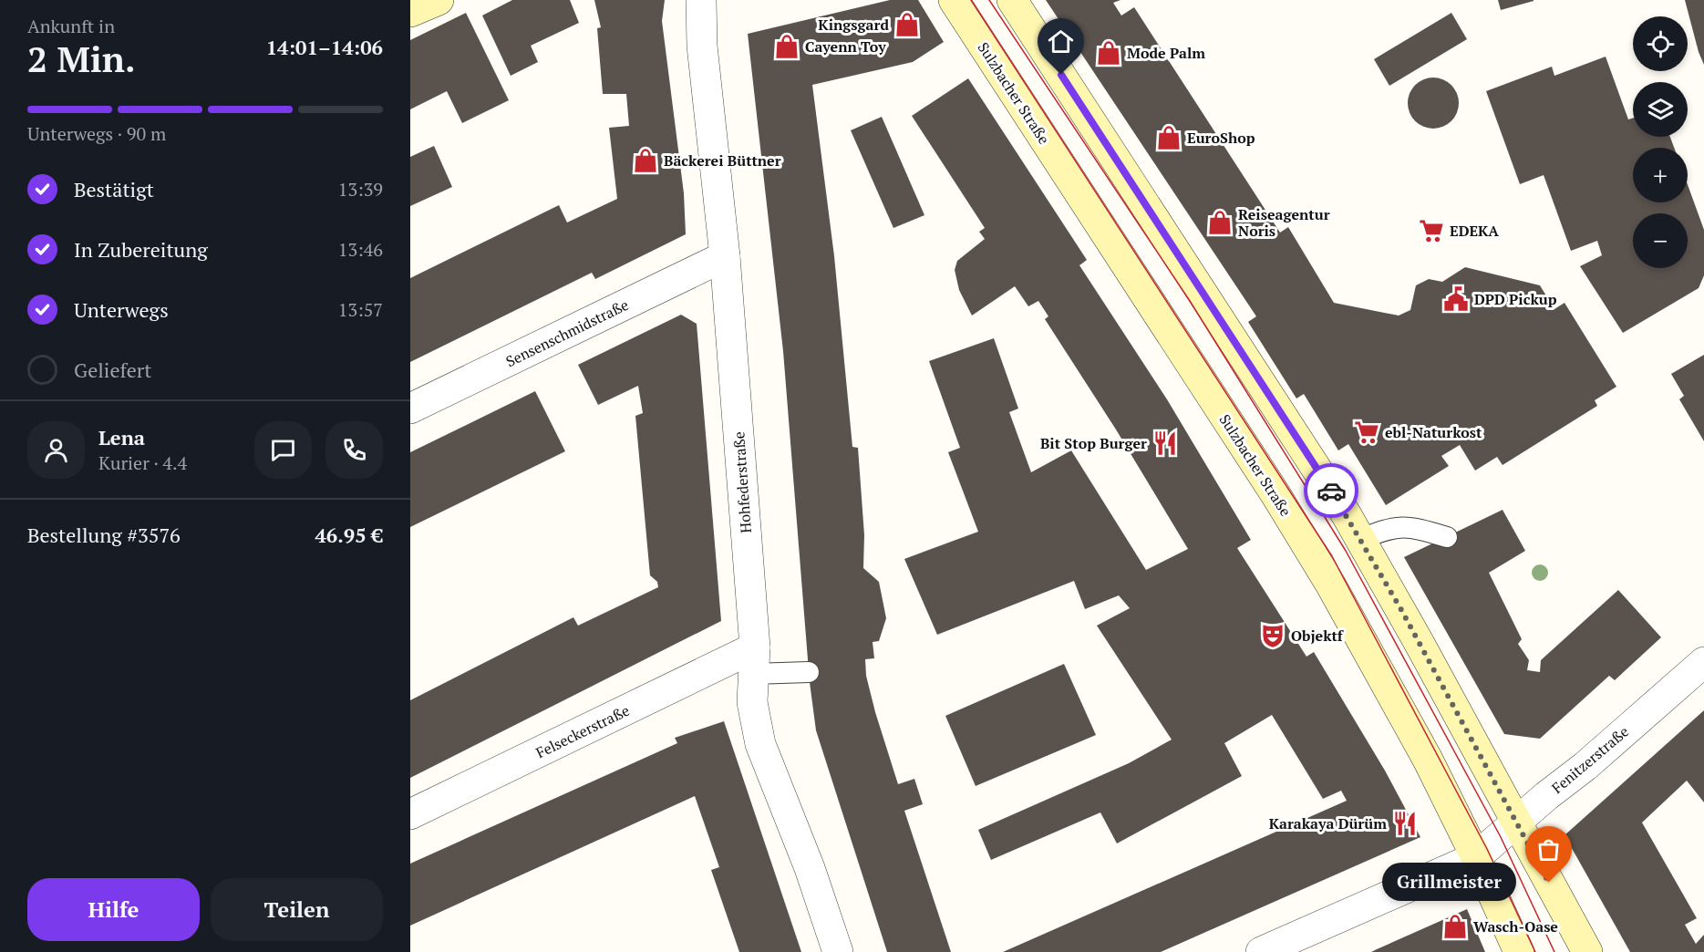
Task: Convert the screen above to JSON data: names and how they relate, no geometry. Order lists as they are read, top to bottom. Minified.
{"streets":{"main road":["Sulzbacher Straße"],"street":["Sensenschmidstraße","Hohfederstraße","Felseckerstraße","Fenitzerstraße"]},"crossings":[["Sulzbacher Straße","Fenitzerstraße"],["Sensenschmidstraße","Hohfederstraße"],["Hohfederstraße","Felseckerstraße"]],"places":{"shop":["Kingsgard","Cayenn Toy","Mode Palm","EuroShop","Bäckerei Büttner","Reiseagentur Noris","Wasch-Oase"],"supermarket":["EDEKA","ebl-Naturkost"],"public building":["DPD Pickup"],"restaurant":["Bit Stop Burger","Karakaya Dürüm"],"theatre":["Objektf"],"other":["Grillmeister"]},"page":{"heading":["2 Min.","Ankunft in","14:01–14:06"],"panel":["Lena","Kurier · 4.4","Bestellung #3576","46.95 €"],"map_buttons":["+","−"],"bar":"Unterwegs · 90 m","list":[["Bestätigt","13:39"],["In Zubereitung","13:46"],["Unterwegs","13:57"],"Geliefert"],"bubble":"Grillmeister","buttons":["Hilfe","Teilen"]}}
